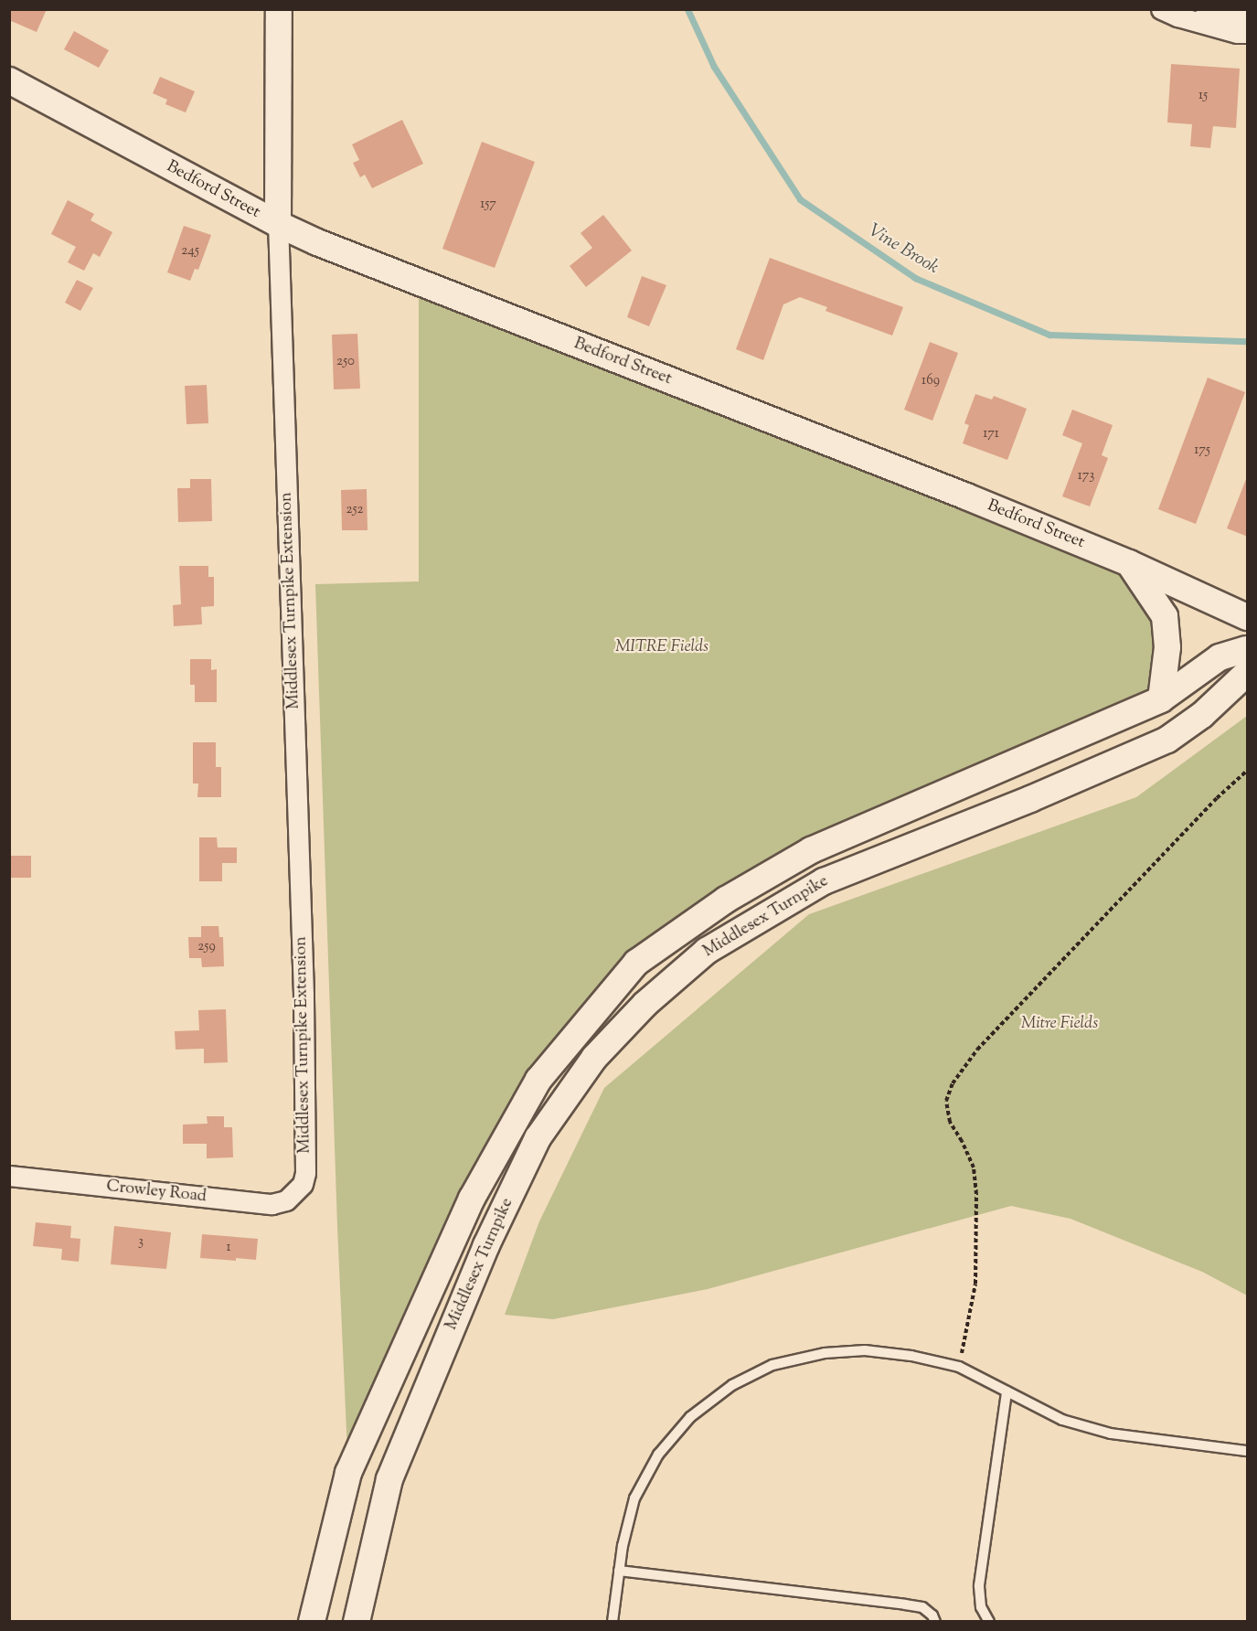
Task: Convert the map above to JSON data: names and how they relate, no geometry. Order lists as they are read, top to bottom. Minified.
{"streets":{"main road":["Bedford Street","Middlesex Turnpike Extension","Middlesex Turnpike"],"street":["Crowley Road"]},"crossings":[["Bedford Street","Middlesex Turnpike Extension"],["Middlesex Turnpike Extension","Crowley Road"]],"water":["Vine Brook"],"parks":["MITRE Fields","Mitre Fields"],"house_numbers":["15","157","245","250","169","171","175","173","252","259","3","1"]}
